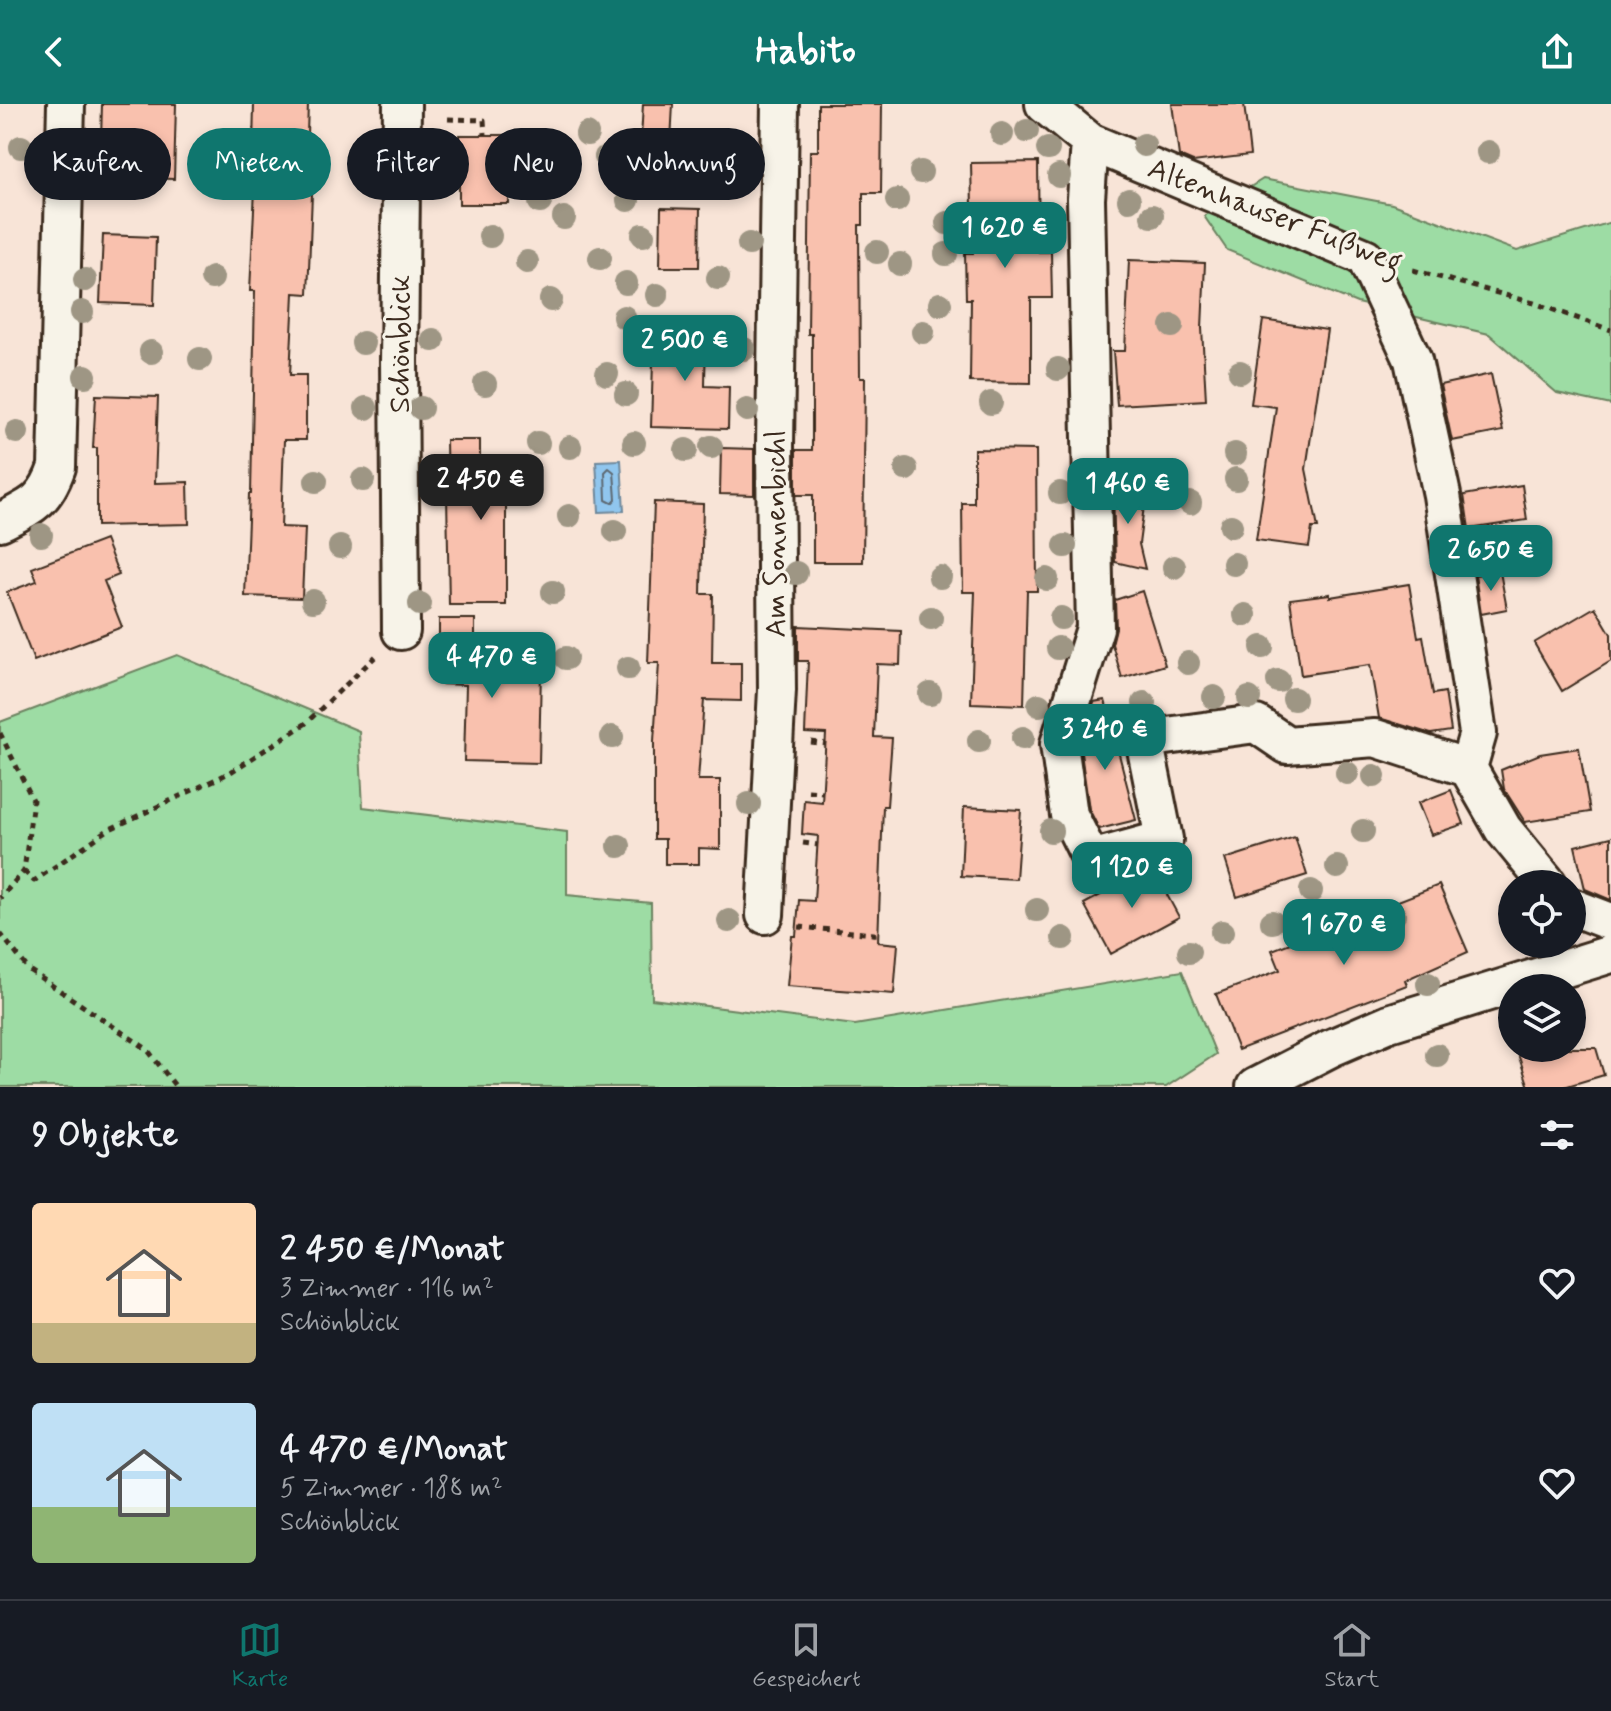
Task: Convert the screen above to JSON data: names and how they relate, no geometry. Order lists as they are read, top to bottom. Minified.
{"streets":{"street":["Altenhauser Fußweg","Schönblick","Am Sonnenbichl"]},"page":{"header":"Habito","chip":["Kaufen","Mieten","Filter","Neu","Wohnung"],"price":["1 620 €","2 500 €","2 450 €","1 460 €","2 650 €","4 470 €","3 240 €","1 120 €","1 670 €"],"heading":"9 Objekte","list":[{"name":"2 450 €/Monat","note":"3 Zimmer · 116 m² · Schönblick"},{"name":"4 470 €/Monat","note":"5 Zimmer · 188 m² · Schönblick"}],"tabs":["Karte","Gespeichert","Start"]}}
